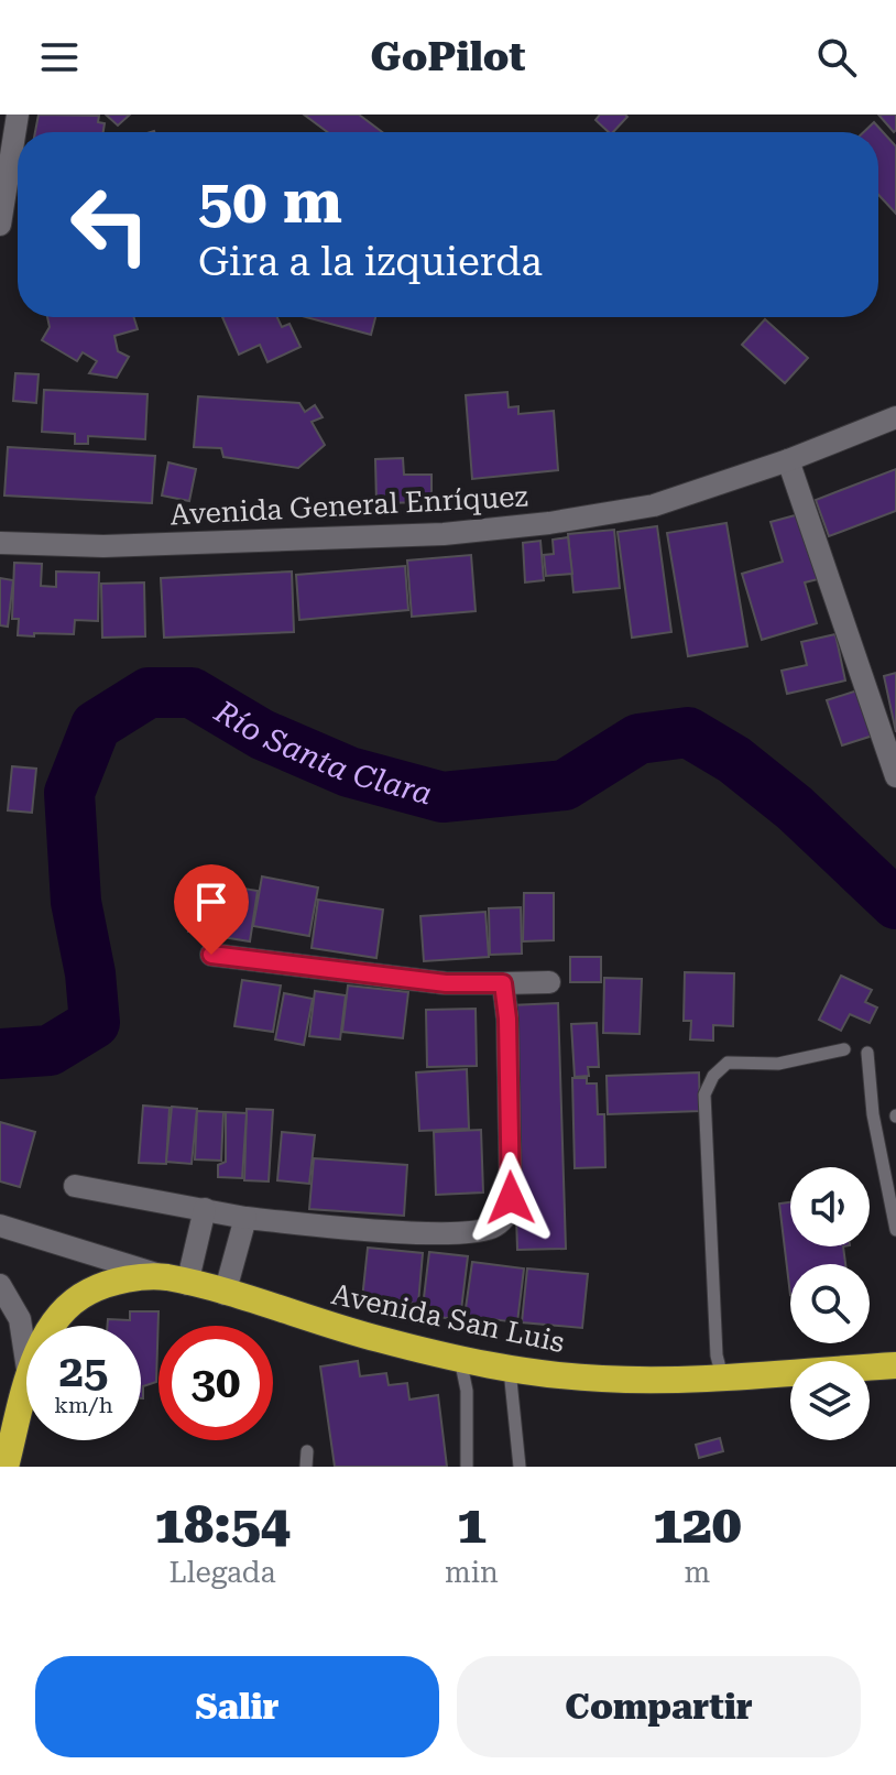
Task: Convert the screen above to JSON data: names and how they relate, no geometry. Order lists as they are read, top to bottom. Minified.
{"streets":{"highway":["Avenida San Luis"],"street":["Avenida General Enríquez"]},"water":["Río Santa Clara"],"page":{"header":"GoPilot","turn":["50 m","Gira a la izquierda"],"speed":"25 km/h","limit":"30","eta":["18:54","Llegada","1","min","120","m"],"buttons":["Salir","Compartir"]}}
